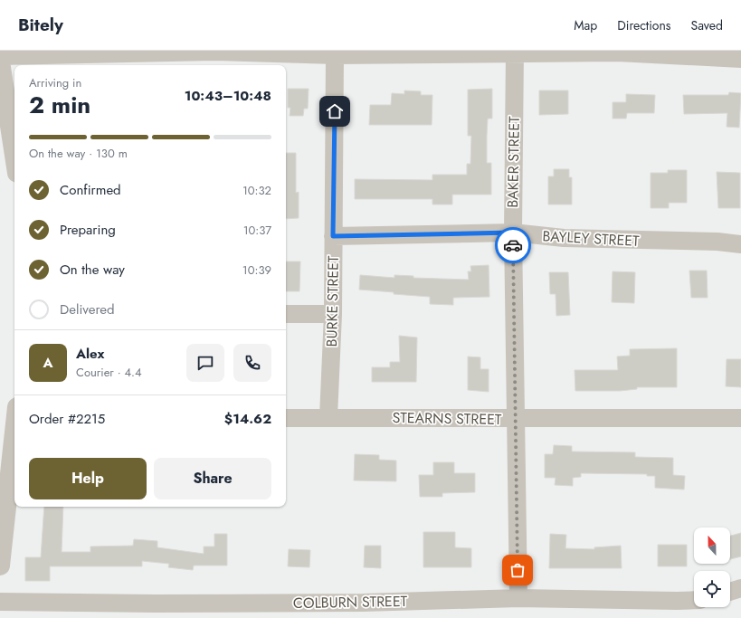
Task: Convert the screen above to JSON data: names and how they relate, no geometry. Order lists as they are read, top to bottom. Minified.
{"streets":{"street":["BAKER STREET","BAYLEY STREET","BURKE STREET","STEARNS STREET","COLBURN STREET"]},"crossings":[["BAKER STREET","BAYLEY STREET"],["BAKER STREET","STEARNS STREET"],["BAKER STREET","COLBURN STREET"],["BAYLEY STREET","BURKE STREET"],["BURKE STREET","STEARNS STREET"]],"north":"top","page":{"header":"Bitely","nav":["Map","Directions","Saved"],"heading":["2 min","Arriving in","10:43–10:48"],"panel":["Alex","Courier · 4.4","Order #2215","$14.62"],"bar":"On the way · 130 m","list":[["Confirmed","10:32"],["Preparing","10:37"],["On the way","10:39"],"Delivered"],"round":"A","buttons":["Help","Share"]}}
